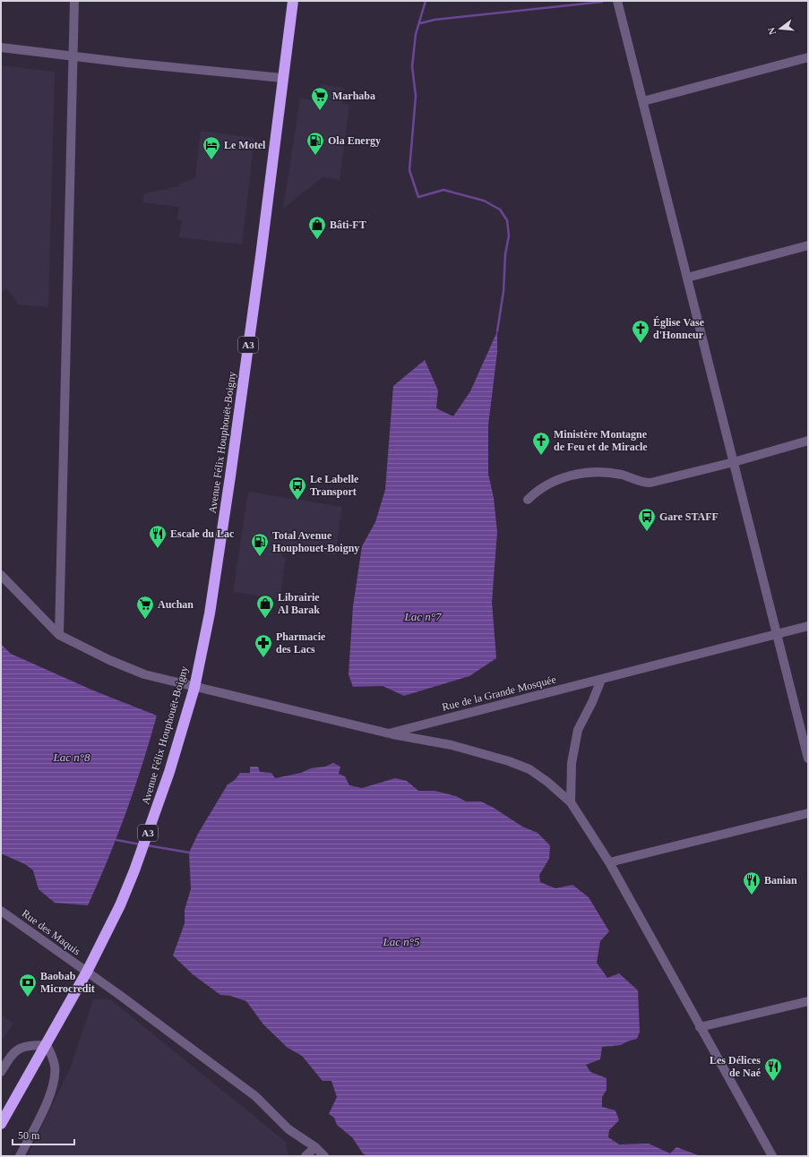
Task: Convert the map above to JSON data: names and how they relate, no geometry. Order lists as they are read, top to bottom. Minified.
{"streets":{"highway":["A3","Avenue Félix Houphouët-Boigny"],"street":["Rue de la Grande Mosquée","Rue des Maquis"]},"crossings":[["Avenue Félix Houphouët-Boigny","Rue de la Grande Mosquée"],["Avenue Félix Houphouët-Boigny","Rue des Maquis"]],"water":["Lac n°7","Lac n°8","Lac n°5"],"places":{"supermarket":["Marhaba","Auchan"],"fuel station":["Ola Energy","Total Avenue Houphouet-Boigny"],"hotel":["Le Motel"],"shop":["Bâti-FT","Librairie Al Barak"],"church":["Église Vase d'Honneur","Ministère Montagne de Feu et de Miracle"],"bus stop":["Le Labelle Transport","Gare STAFF"],"restaurant":["Escale du Lac","Banian","Les Délices de Naé"],"pharmacy":["Pharmacie des Lacs"],"bank":["Baobab Microcredit"]},"scale_bar":"50 m","north":"left"}
